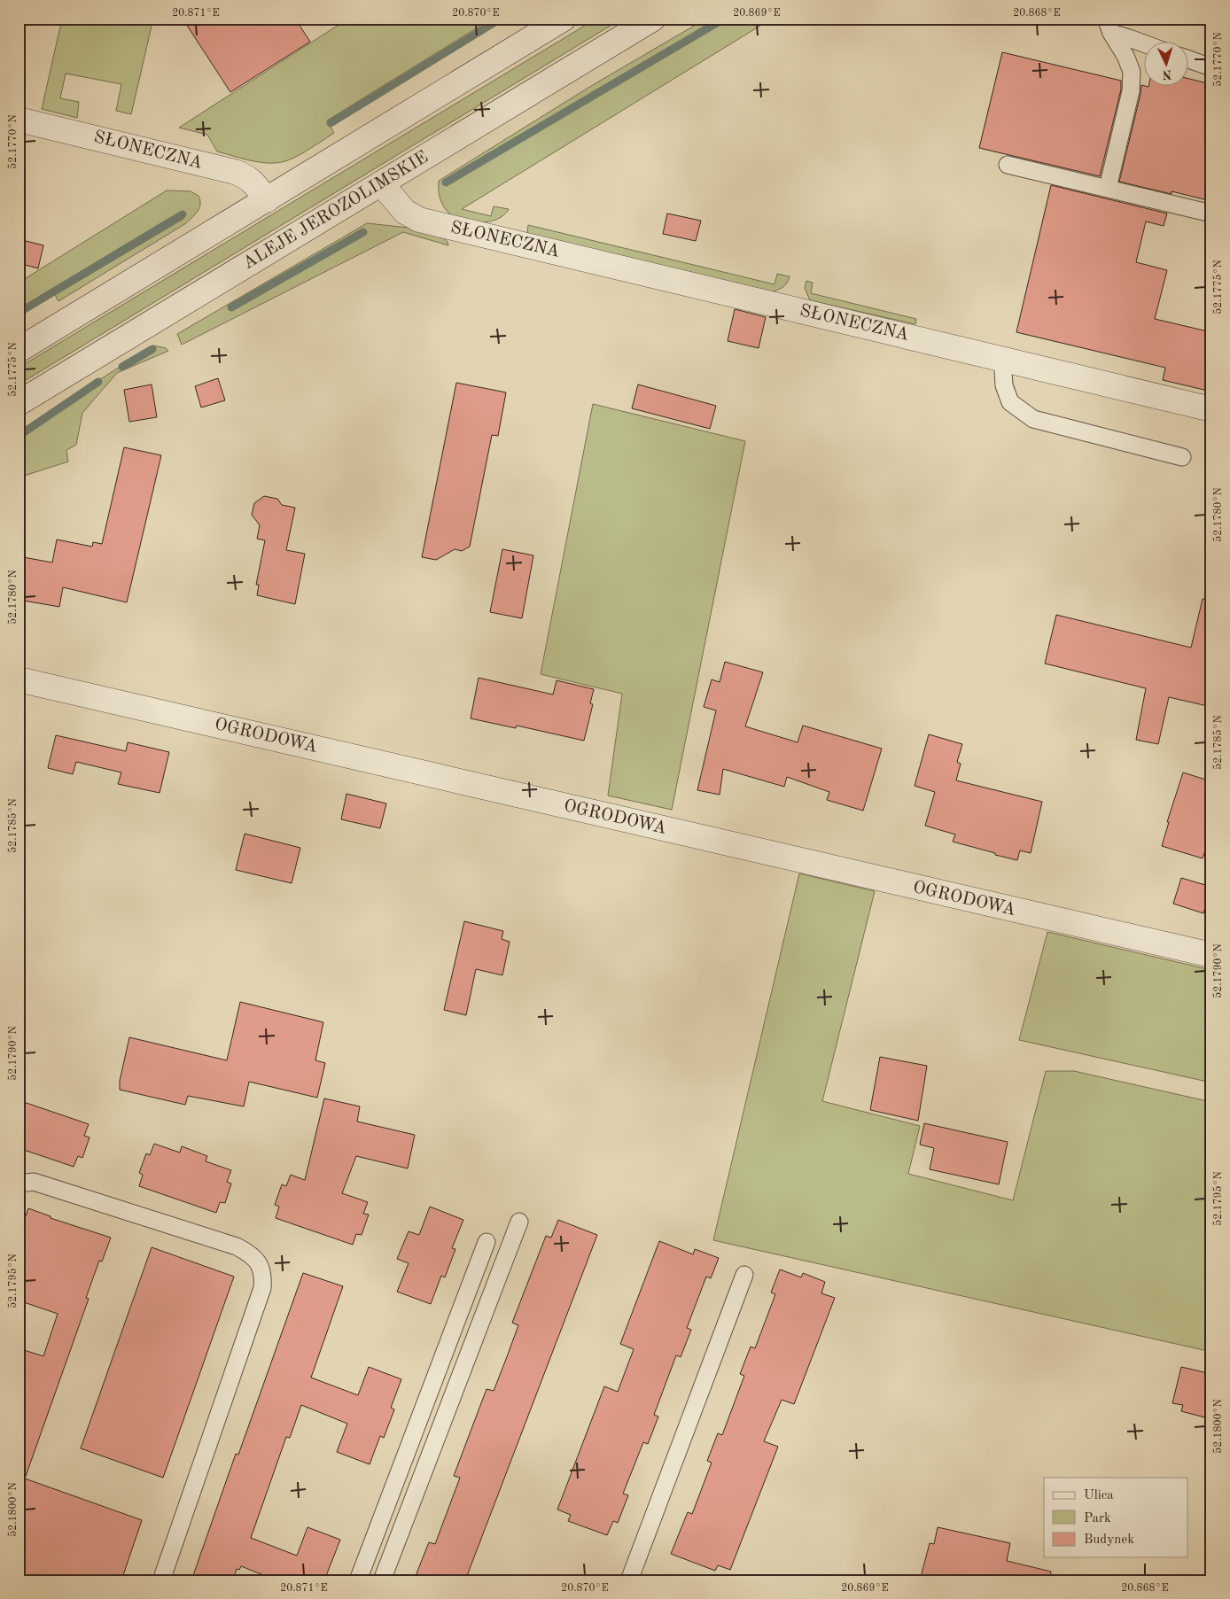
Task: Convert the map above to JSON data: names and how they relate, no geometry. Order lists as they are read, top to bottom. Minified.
{"streets":{"street":["SŁONECZNA","ALEJE JEROZOLIMSKIE","OGRODOWA"]},"crossings":[["SŁONECZNA","ALEJE JEROZOLIMSKIE"]],"legend":["Ulica","Park","Budynek"],"north":"bottom","coordinates":["20.871°E","20.870°E","20.869°E","20.868°E","52.1770°N","52.1775°N","52.1780°N","52.1785°N","52.1790°N","52.1795°N","52.1800°N"]}
